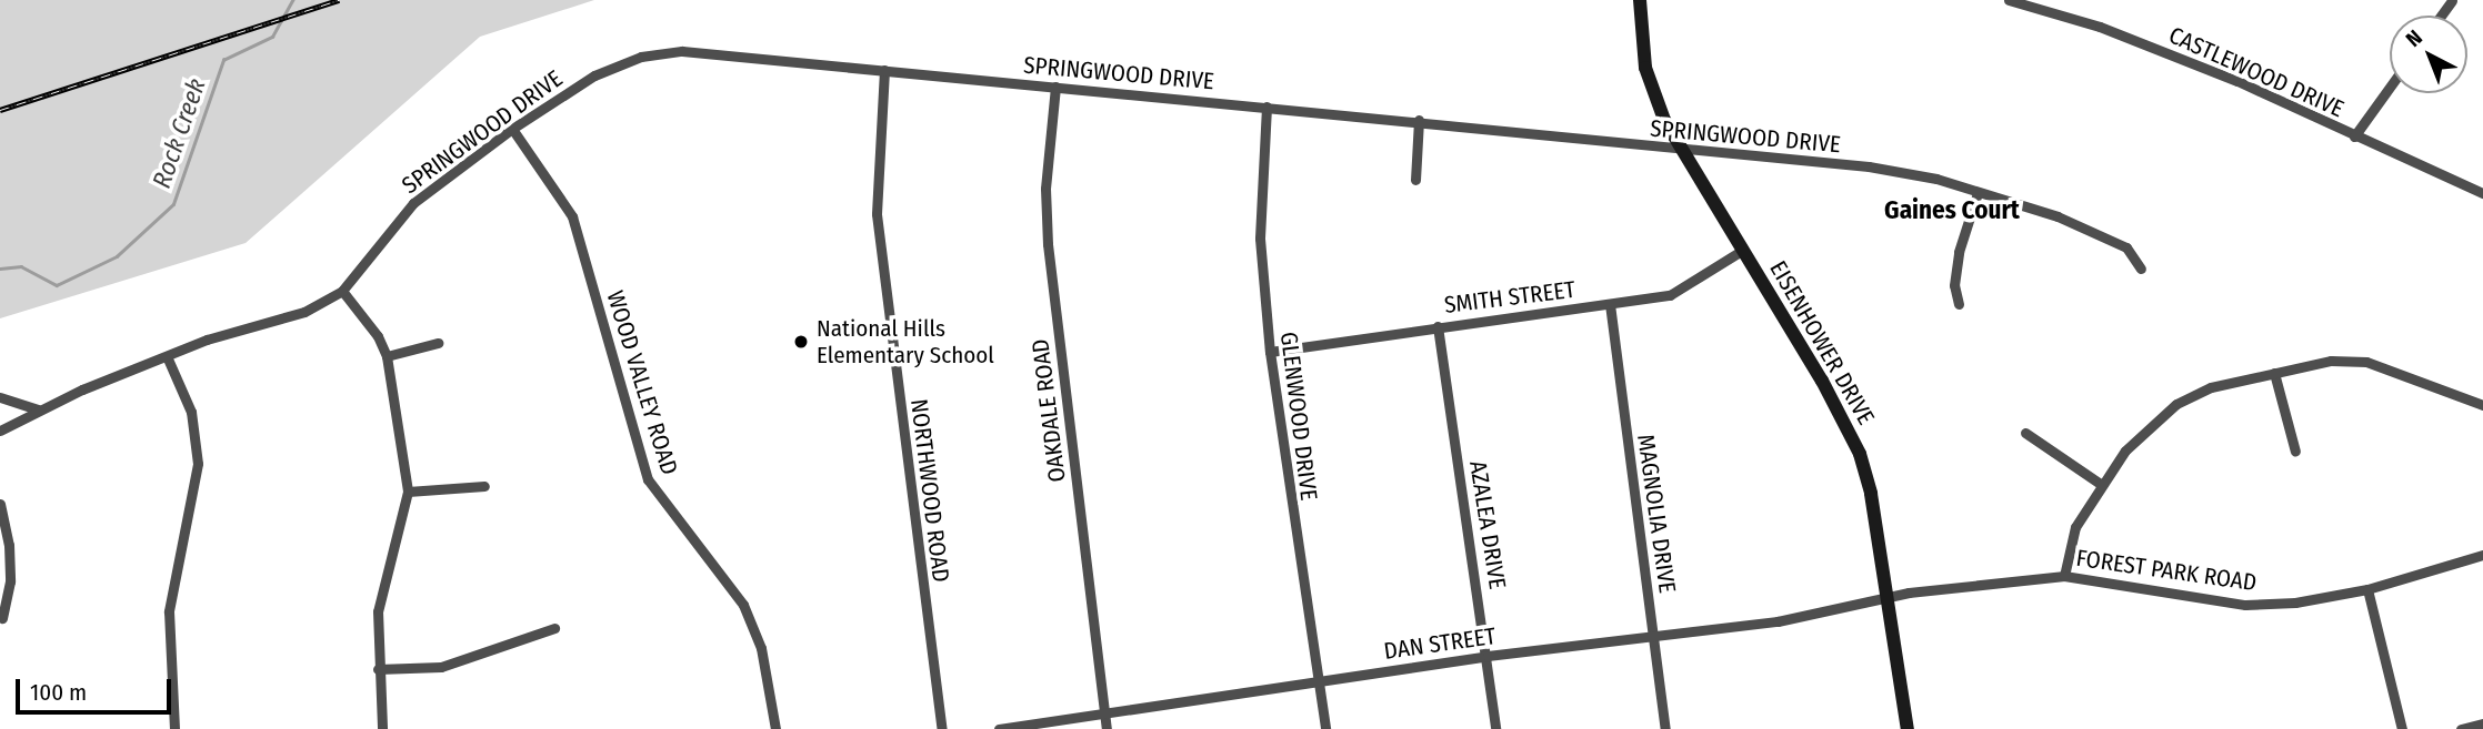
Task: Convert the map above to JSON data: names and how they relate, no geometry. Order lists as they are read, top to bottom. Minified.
{"streets":{"street":["CASTLEWOOD DRIVE","SPRINGWOOD DRIVE","SMITH STREET","EISENHOWER DRIVE","WOOD VALLEY ROAD","OAKDALE ROAD","GLENWOOD DRIVE","NORTHWOOD ROAD","MAGNOLIA DRIVE","AZALEA DRIVE","FOREST PARK ROAD","DAN STREET"]},"crossings":[["SPRINGWOOD DRIVE","EISENHOWER DRIVE"],["SPRINGWOOD DRIVE","WOOD VALLEY ROAD"],["SPRINGWOOD DRIVE","OAKDALE ROAD"],["SPRINGWOOD DRIVE","GLENWOOD DRIVE"],["SPRINGWOOD DRIVE","NORTHWOOD ROAD"],["SMITH STREET","EISENHOWER DRIVE"],["SMITH STREET","GLENWOOD DRIVE"],["SMITH STREET","MAGNOLIA DRIVE"],["SMITH STREET","AZALEA DRIVE"],["EISENHOWER DRIVE","FOREST PARK ROAD"],["EISENHOWER DRIVE","DAN STREET"],["OAKDALE ROAD","DAN STREET"],["GLENWOOD DRIVE","DAN STREET"],["MAGNOLIA DRIVE","DAN STREET"],["AZALEA DRIVE","DAN STREET"],["FOREST PARK ROAD","DAN STREET"]],"districts":["Gaines Court"],"water":["Rock Creek"],"places":["National Hills Elementary School"],"scale_bar":"100 m","north":"top left"}
